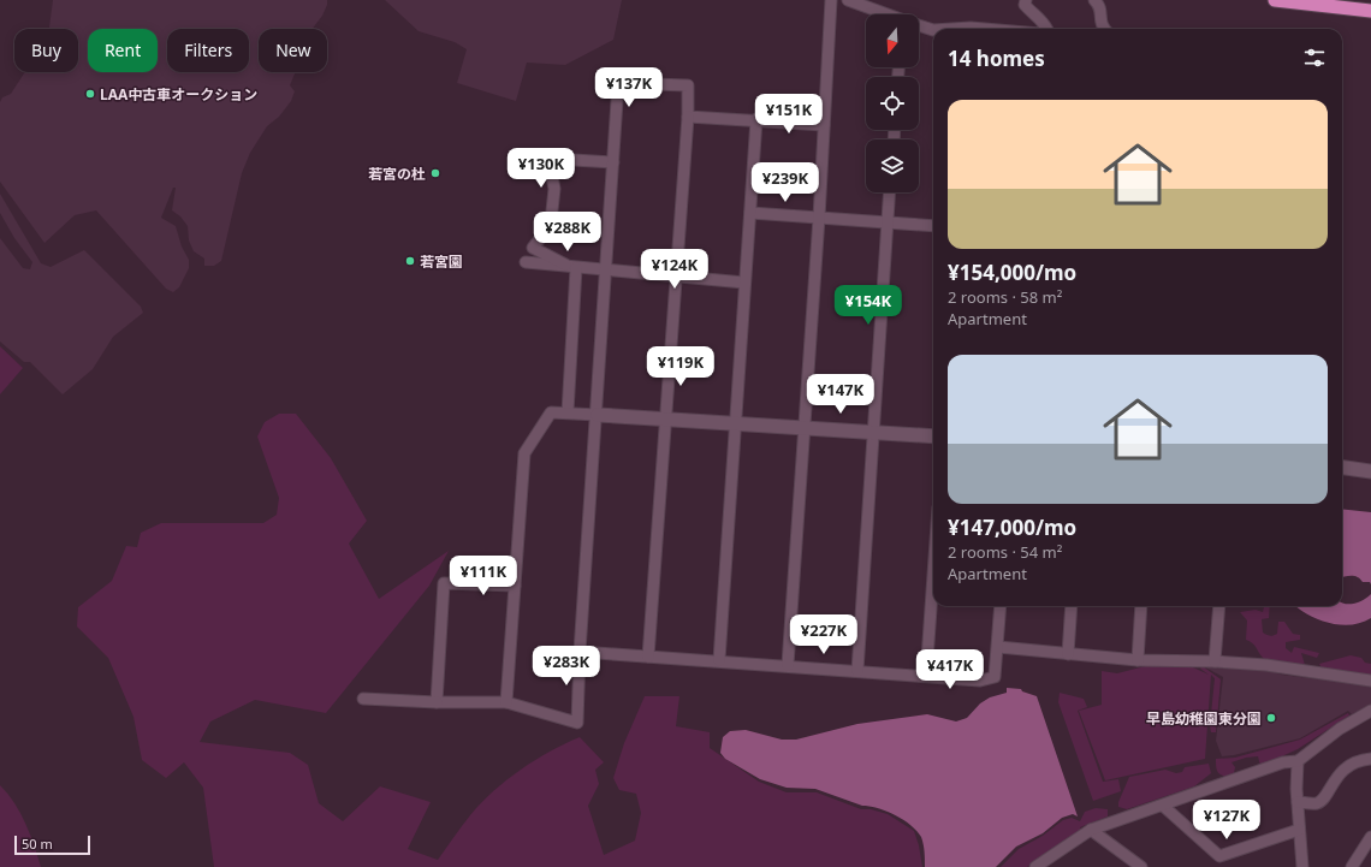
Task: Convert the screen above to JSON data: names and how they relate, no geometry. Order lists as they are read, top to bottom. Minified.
{"places":["LAA中古車オークション","若宮の杜","若宮園","早島幼稚園東分園"],"scale_bar":"50 m","north":"bottom","page":{"chip":["Buy","Rent","Filters","New"],"heading":"14 homes","price":["¥137K","¥151K","¥130K","¥239K","¥288K","¥124K","¥154K","¥119K","¥147K","¥111K","¥227K","¥283K","¥417K","¥127K"],"list":[{"name":"¥154,000/mo","note":"2 rooms · 58 m² · Apartment"},{"name":"¥147,000/mo","note":"2 rooms · 54 m² · Apartment"}],"scale":"50 m"}}
